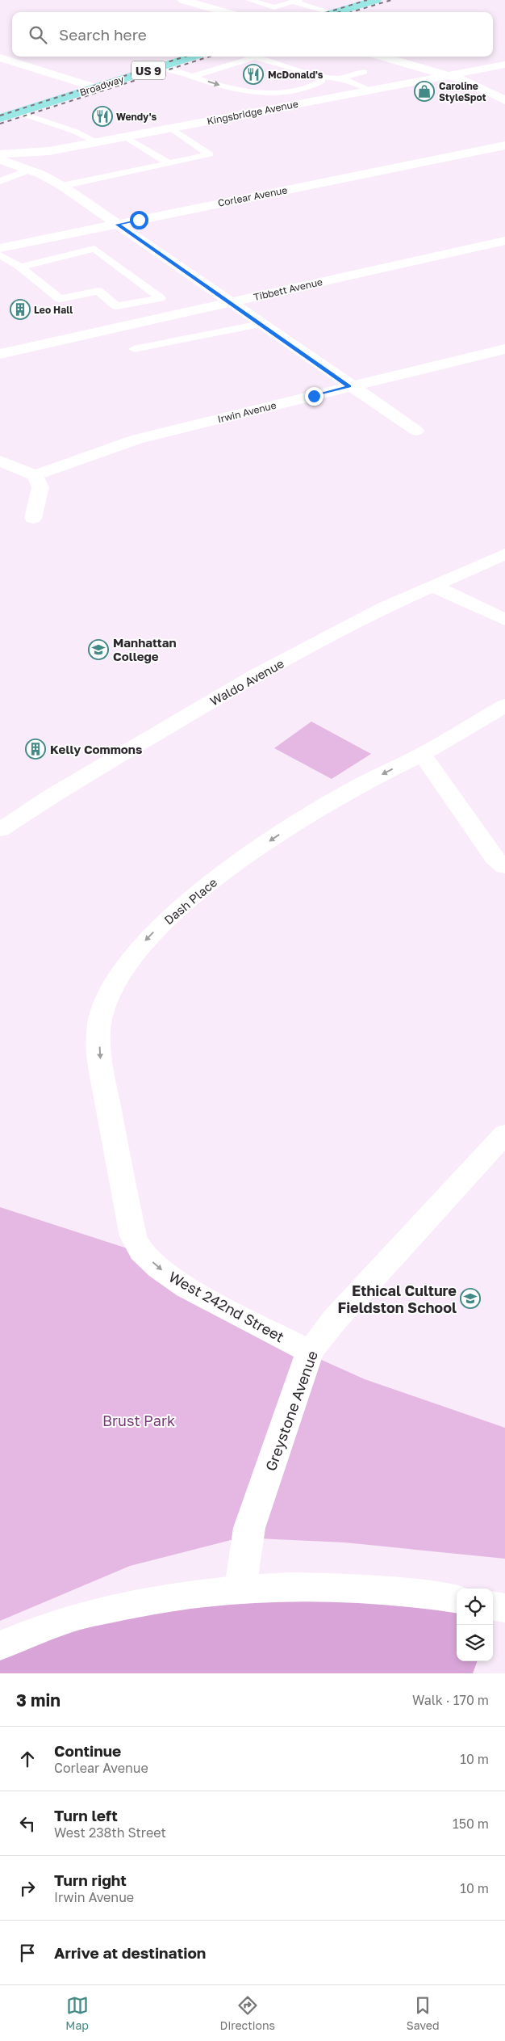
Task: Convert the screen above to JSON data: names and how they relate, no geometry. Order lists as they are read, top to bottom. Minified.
{"streets":{"main road":["US 9","Broadway"],"street":["Kingsbridge Avenue","Corlear Avenue","Tibbett Avenue","Irwin Avenue","Waldo Avenue","Dash Place","West 242nd Street","Greystone Avenue"]},"crossings":[["Dash Place","West 242nd Street"],["West 242nd Street","Greystone Avenue"]],"one_way":["Dash Place","West 242nd Street"],"parks":["Brust Park"],"places":{"restaurant":["McDonald's","Wendy's"],"shop":["Caroline StyleSpot"],"building":["Leo Hall","Kelly Commons"],"school or university":["Manhattan College","Ethical Culture Fieldston School"]},"page":{"search":"Search here","heading":["3 min","Walk · 170 m"],"list":[["Continue","Corlear Avenue","10 m"],["Turn left","West 238th Street","150 m"],["Turn right","Irwin Avenue","10 m"],"Arrive at destination"],"nav":["Map","Directions","Saved"]}}
